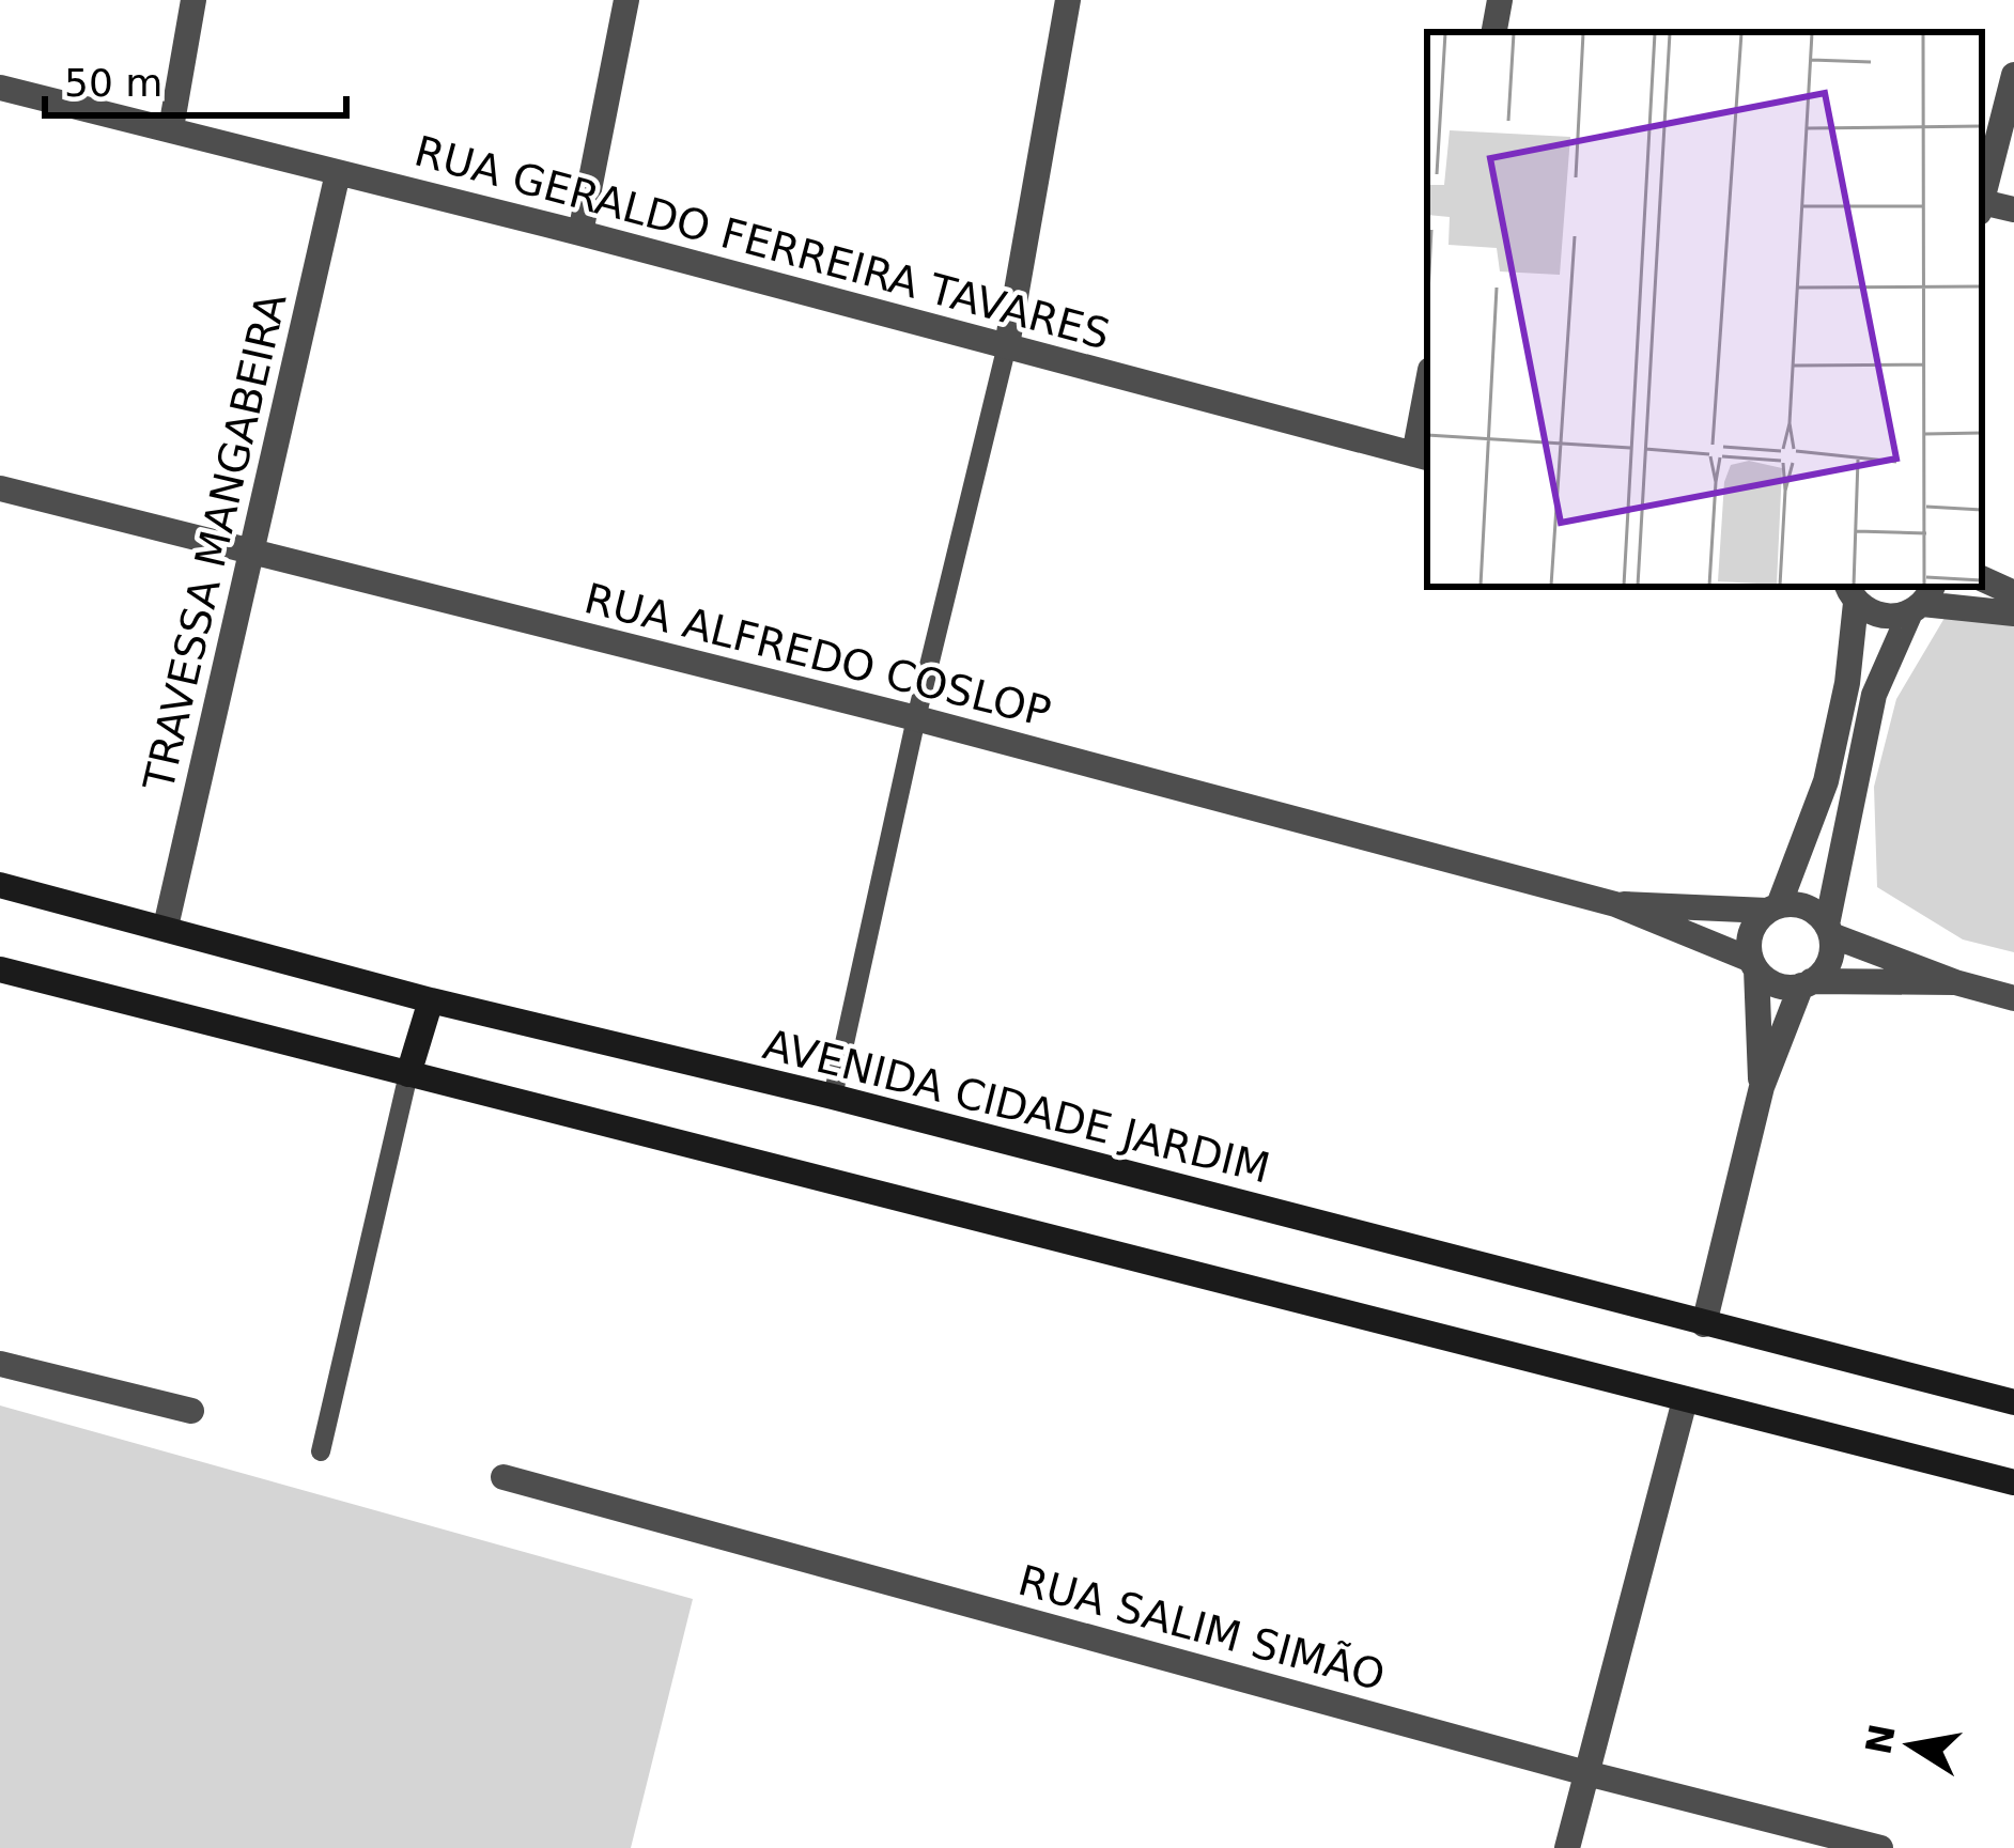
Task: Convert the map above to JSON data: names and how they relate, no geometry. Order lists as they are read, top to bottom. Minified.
{"streets":{"main road":["AVENIDA CIDADE JARDIM"],"street":["RUA GERALDO FERREIRA TAVARES","TRAVESSA MANGABEIRA","RUA ALFREDO COSLOP","RUA SALIM SIMÃO"]},"crossings":[["RUA GERALDO FERREIRA TAVARES","TRAVESSA MANGABEIRA"],["TRAVESSA MANGABEIRA","RUA ALFREDO COSLOP"],["TRAVESSA MANGABEIRA","AVENIDA CIDADE JARDIM"]],"scale_bar":"50 m","north":"left"}
